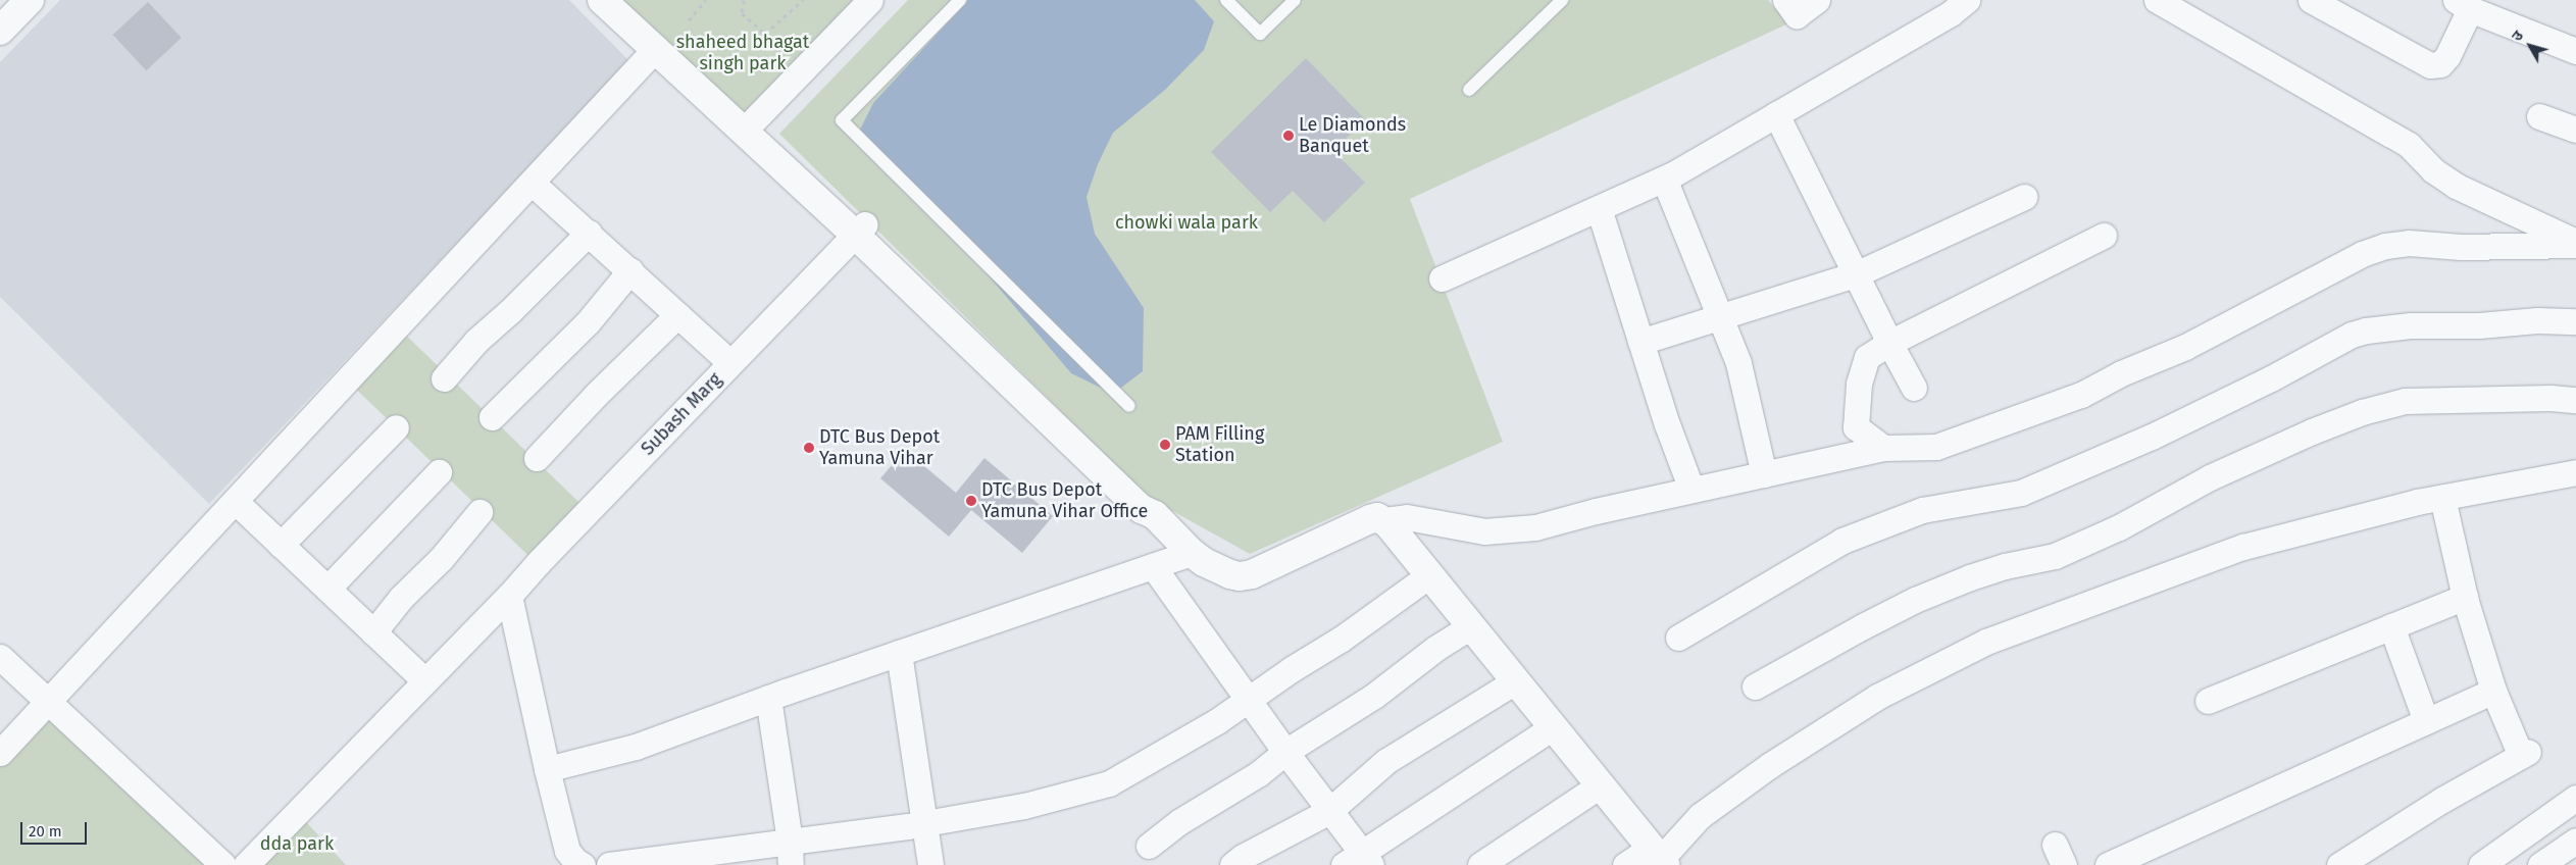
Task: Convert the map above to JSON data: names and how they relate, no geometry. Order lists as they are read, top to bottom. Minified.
{"streets":{"street":["Subash Marg"]},"parks":["shaheed bhagat singh park","chowki wala park","dda park"],"places":["Le Diamonds Banquet","PAM Filling Station","DTC Bus Depot Yamuna Vihar","DTC Bus Depot Yamuna Vihar Office"],"scale_bar":"20 m","north":"top left"}
